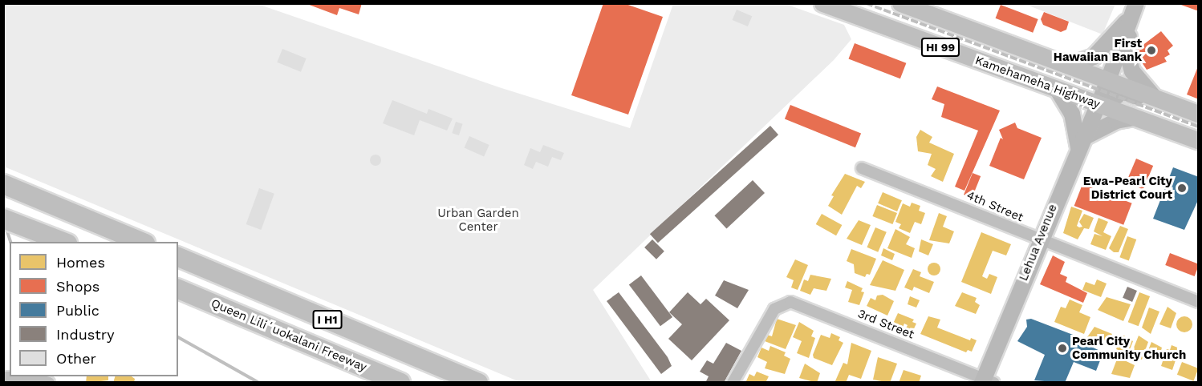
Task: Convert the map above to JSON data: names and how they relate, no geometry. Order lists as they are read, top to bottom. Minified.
{"streets":{"highway":["I H1","Queen Liliʻuokalani Freeway"],"main road":["HI 99","Kamehameha Highway"],"street":["4th Street","Lehua Avenue","3rd Street"]},"crossings":[["HI 99","Lehua Avenue"],["Kamehameha Highway","Lehua Avenue"],["4th Street","Lehua Avenue"],["Lehua Avenue","3rd Street"]],"parks":["Urban Garden Center"],"places":["First Hawaiian Bank","Ewa-Pearl City District Court","Pearl City Community Church"],"legend":["Homes","Shops","Public","Industry","Other"]}
